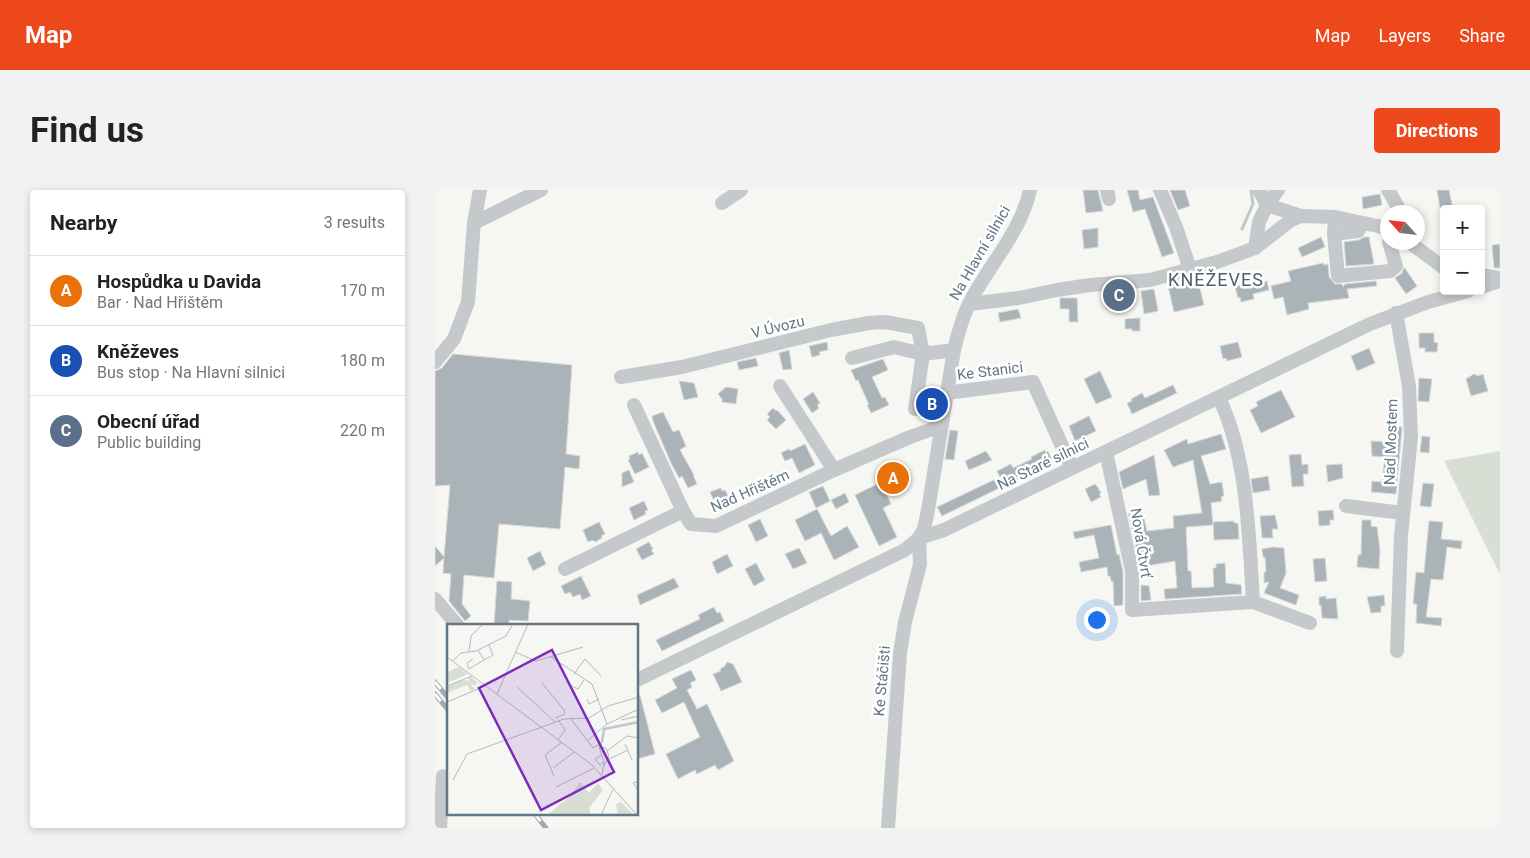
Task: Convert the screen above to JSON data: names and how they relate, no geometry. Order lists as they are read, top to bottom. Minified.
{"streets":{"street":["Na Hlavní silnici","V Úvozu","Ke Stanici","Nad Mostem","Na Staré silnici","Nad Hřištěm","Nová Čtvrť","Ke Stáčišti"]},"crossings":[["Na Hlavní silnici","Ke Stanici"],["Na Hlavní silnici","Na Staré silnici"],["Na Hlavní silnici","Nad Hřištěm"],["Na Hlavní silnici","Ke Stáčišti"],["Ke Stanici","Na Staré silnici"],["Nad Mostem","Na Staré silnici"],["Na Staré silnici","Nová Čtvrť"],["Na Staré silnici","Ke Stáčišti"]],"districts":["KNĚŽEVES"],"north":"top left","page":{"header":"Map","nav":["Map","Layers","Share"],"buttons":"Directions","title":"Find us","heading":["Nearby","3 results"],"map_buttons":["+","−"],"list":[{"mark":"A","name":"Hospůdka u Davida","note":"Bar · Nad Hřištěm","value":"170 m"},{"mark":"B","name":"Kněževes","note":"Bus stop · Na Hlavní silnici","value":"180 m"},{"mark":"C","name":"Obecní úřad","note":"Public building","value":"220 m"}],"pins":["C","B","A"]}}
